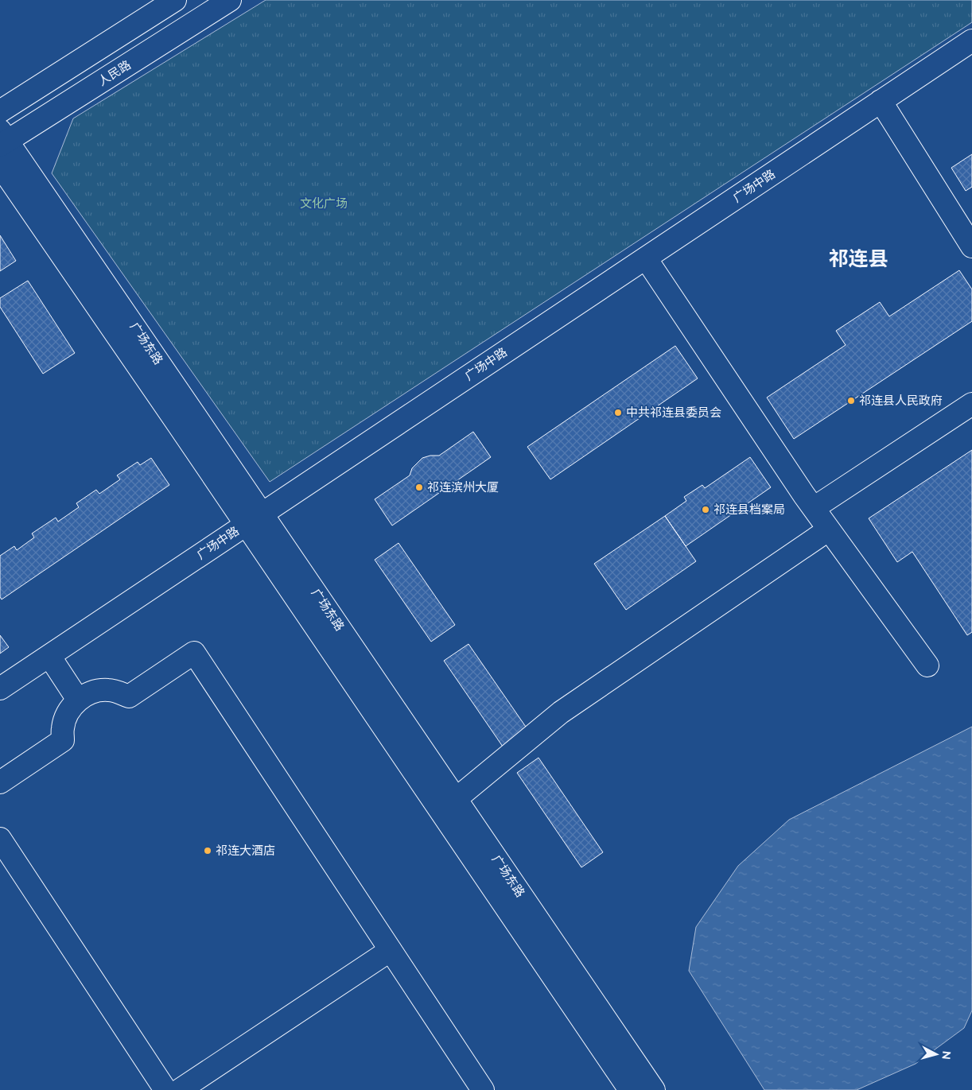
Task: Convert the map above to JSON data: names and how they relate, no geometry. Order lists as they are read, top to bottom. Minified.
{"streets":{"street":["人民路","广场中路","广场东路"]},"crossings":[["人民路","广场东路"],["广场中路","广场东路"]],"districts":["祁连县"],"parks":["文化广场"],"places":["祁连县人民政府","中共祁连县委员会","祁连滨州大厦","祁连县档案局","祁连大酒店"],"north":"right"}
